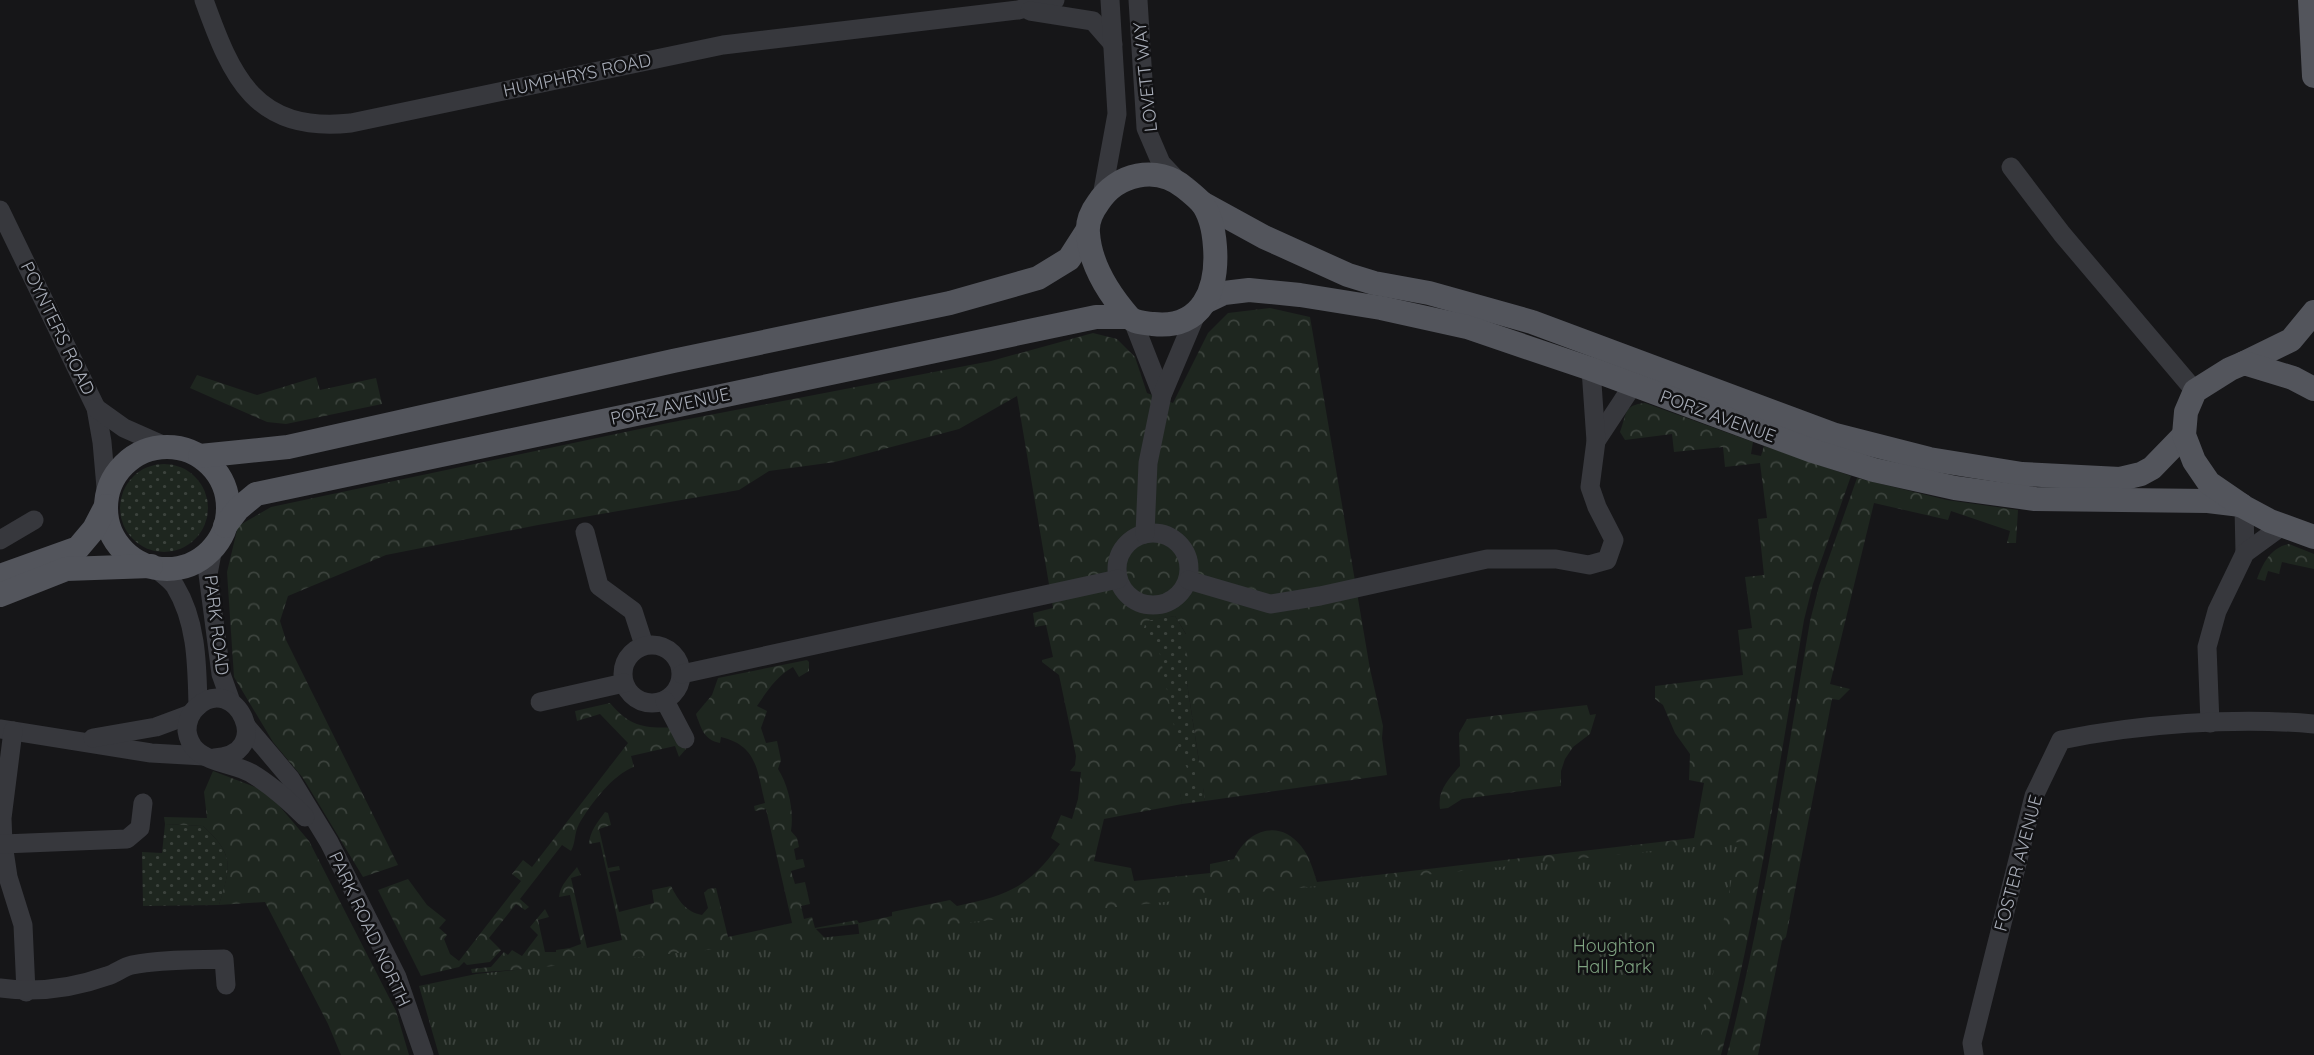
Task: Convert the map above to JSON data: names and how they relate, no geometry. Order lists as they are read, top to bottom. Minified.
{"streets":{"main road":["PORZ AVENUE"],"street":["HUMPHRYS ROAD","LOVETT WAY","POYNTERS ROAD","PARK ROAD","FOSTER AVENUE","PARK ROAD NORTH"]},"crossings":[["HUMPHRYS ROAD","LOVETT WAY"],["LOVETT WAY","PORZ AVENUE"],["POYNTERS ROAD","PORZ AVENUE"],["POYNTERS ROAD","PARK ROAD"],["PORZ AVENUE","PARK ROAD"]],"parks":["Houghton Hall Park"]}
